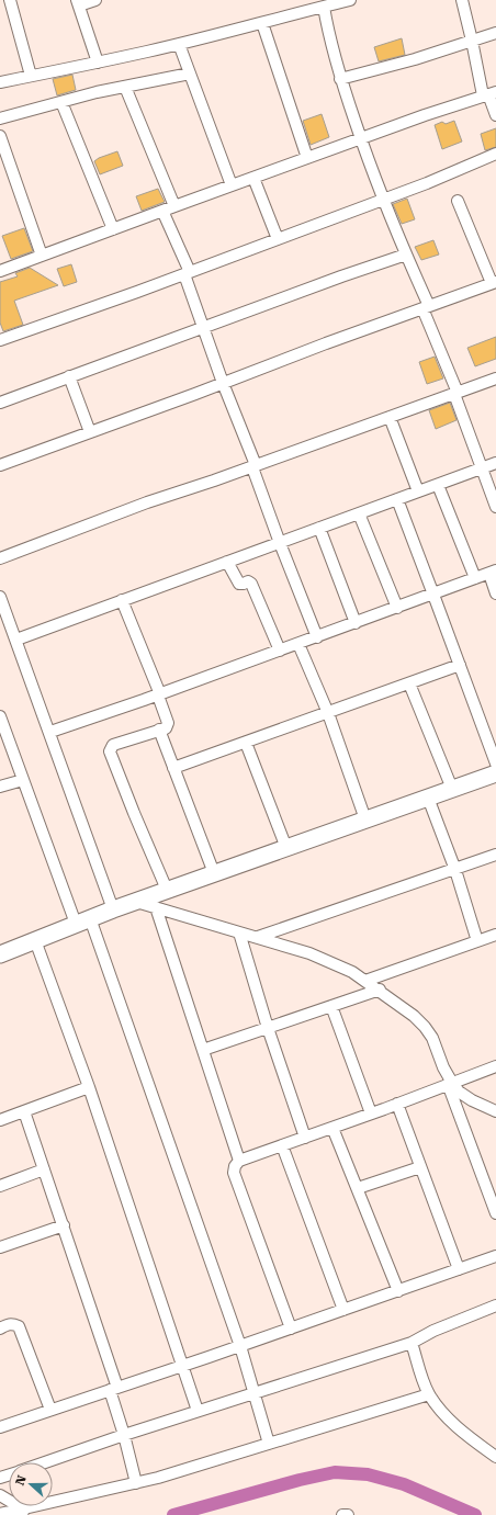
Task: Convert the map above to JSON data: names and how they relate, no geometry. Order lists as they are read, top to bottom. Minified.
{"north":"left"}
